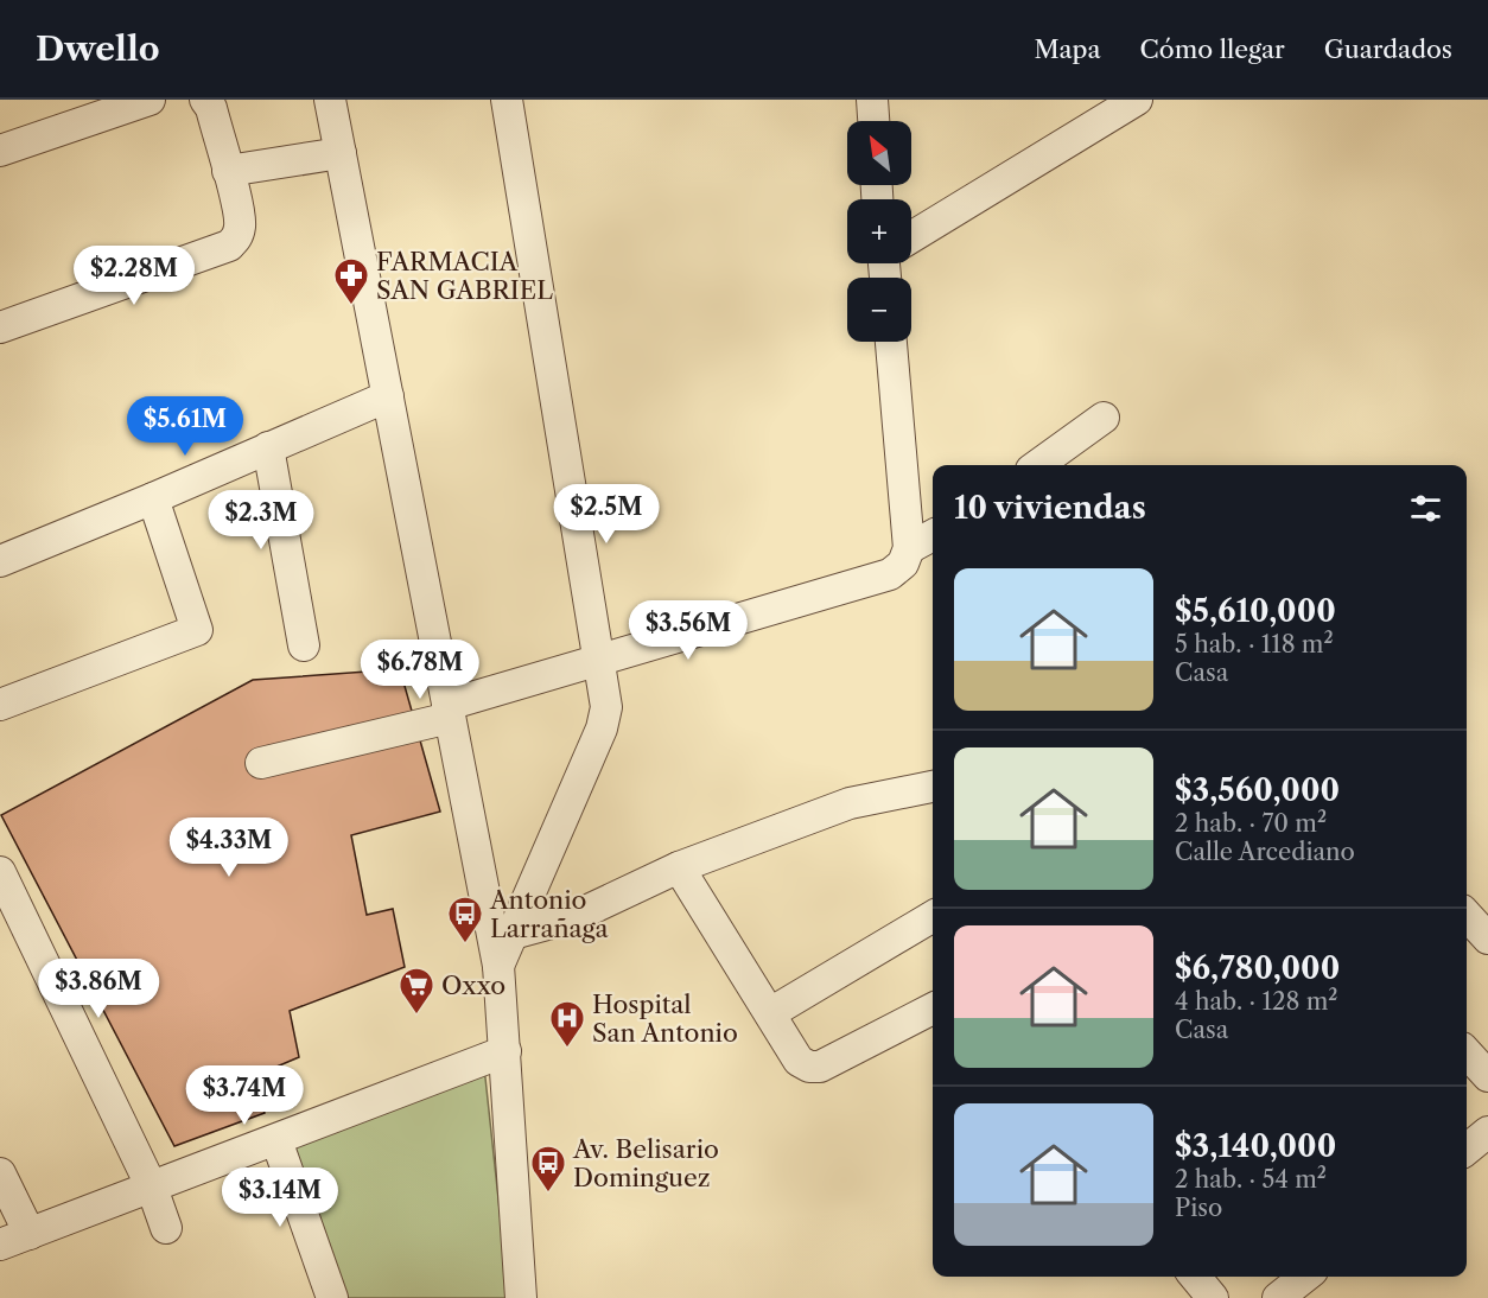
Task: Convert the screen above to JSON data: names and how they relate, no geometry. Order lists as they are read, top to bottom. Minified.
{"places":{"pharmacy":["FARMACIA SAN GABRIEL"],"bus stop":["Antonio Larrañaga","Av. Belisario Dominguez"],"supermarket":["Oxxo"],"hospital":["Hospital San Antonio"]},"north":"top left","page":{"header":"Dwello","nav":["Mapa","Cómo llegar","Guardados"],"map_buttons":["+","−"],"price":["$2.28M","$5.61M","$2.5M","$2.3M","$3.56M","$6.78M","$4.33M","$3.86M","$3.74M","$3.14M"],"heading":"10 viviendas","list":[{"name":"$5,610,000","note":"5 hab. · 118 m² · Casa"},{"name":"$3,560,000","note":"2 hab. · 70 m² · Calle Arcediano"},{"name":"$6,780,000","note":"4 hab. · 128 m² · Casa"},{"name":"$3,140,000","note":"2 hab. · 54 m² · Piso"}]}}
